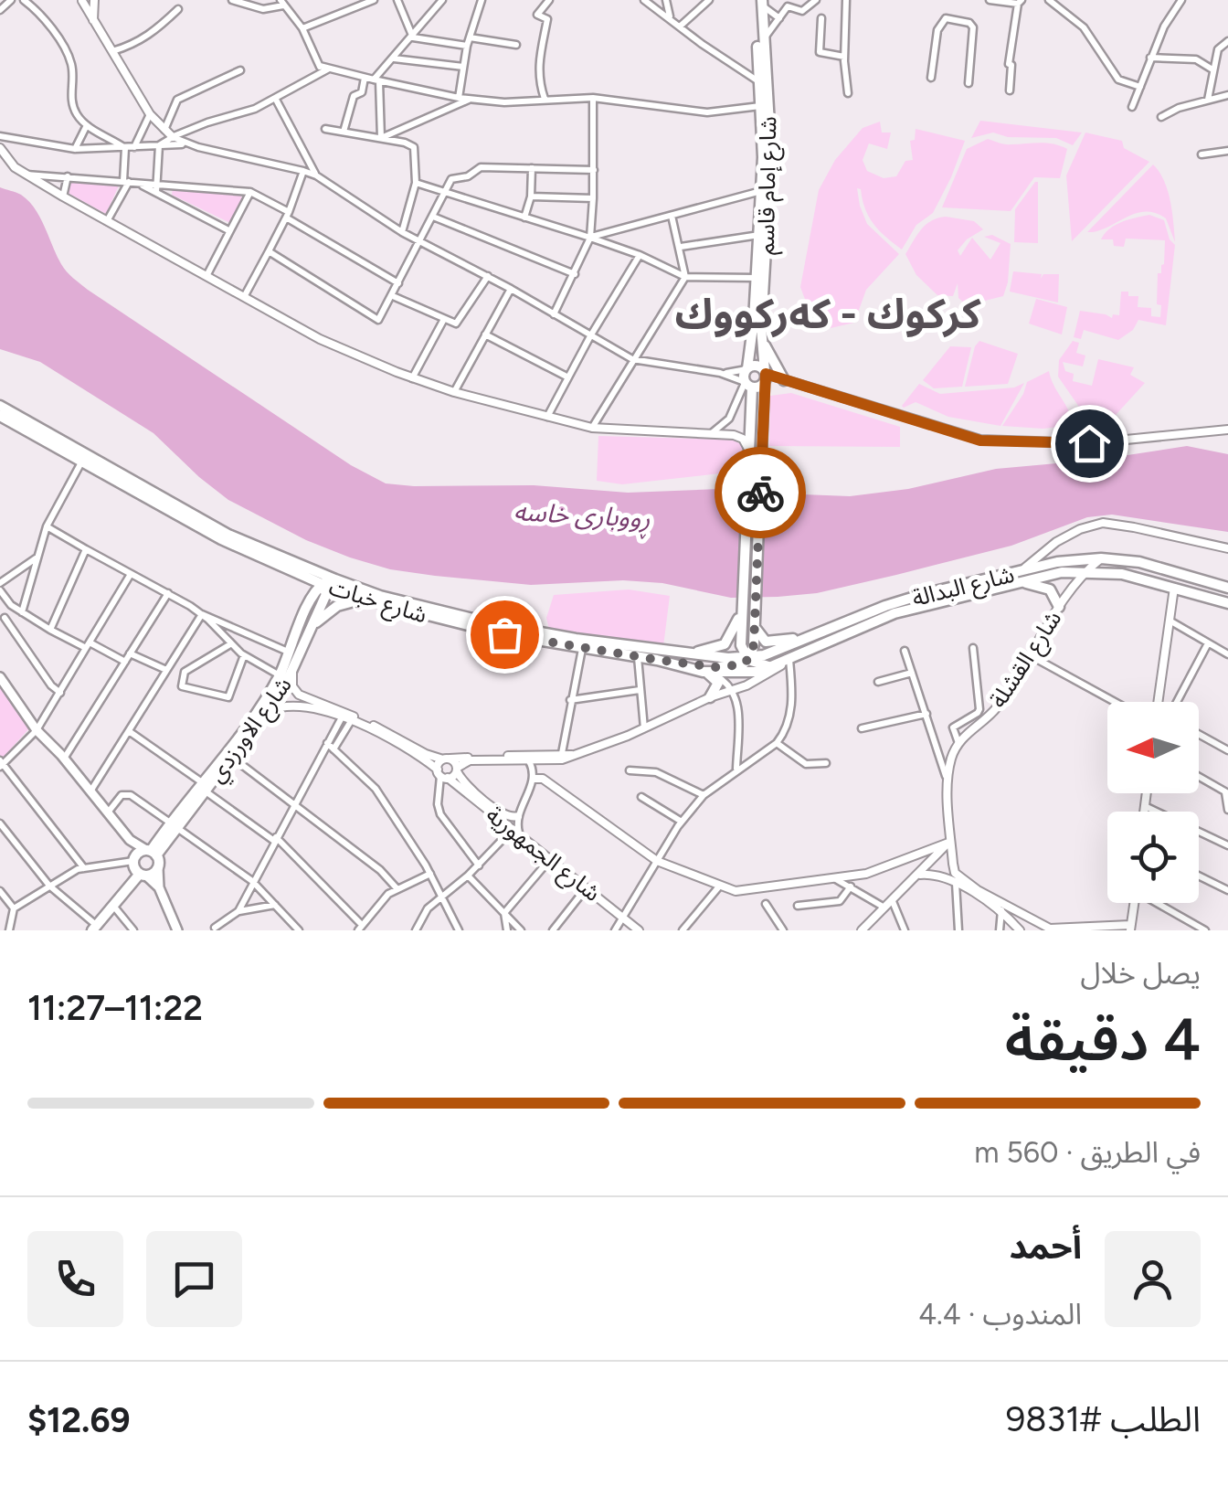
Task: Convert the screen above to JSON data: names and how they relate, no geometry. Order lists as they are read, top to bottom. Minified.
{"streets":{"main road":["شارع إمام قاسم","شارع البدالة","شارع خبات","شارع الاورزدي"],"street":["شارع القشلة","شارع الجمهورية"]},"crossings":[["شارع إمام قاسم","شارع البدالة"],["شارع إمام قاسم","شارع خبات"],["شارع البدالة","شارع خبات"],["شارع البدالة","شارع القشلة"],["شارع خبات","شارع الاورزدي"],["شارع الاورزدي","شارع الجمهورية"]],"districts":["كركوك - کەرکووك"],"water":["ڕووباری خاسە"],"north":"left","page":{"heading":["4 دقيقة","يصل خلال","11:22–11:27"],"panel":["أحمد","المندوب · 4.4","الطلب #9831","$12.69"],"bar":"في الطريق · 560 m"}}
